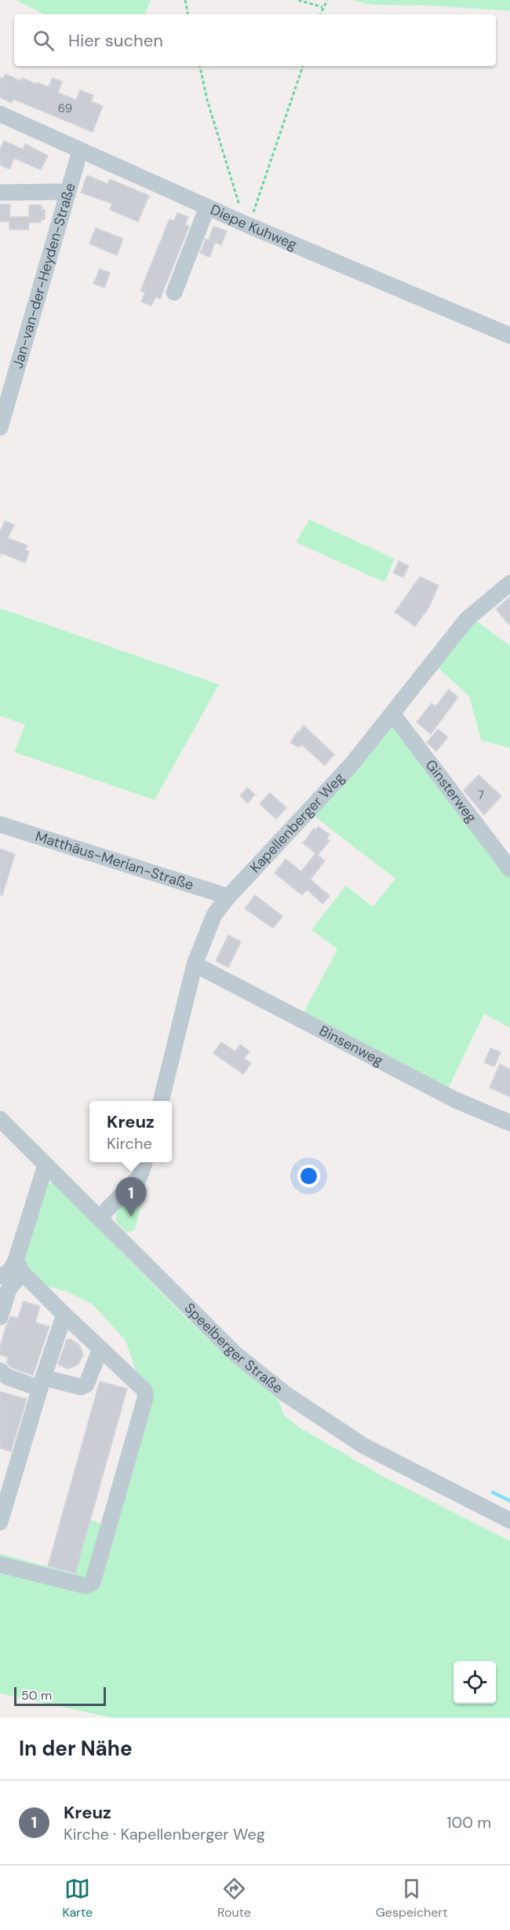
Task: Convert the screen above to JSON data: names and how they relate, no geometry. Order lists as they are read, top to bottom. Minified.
{"streets":{"street":["Diepe Kuhweg","Jan-van-der-Heyden-Straße","Ginsterweg","Kapellenberger Weg","Matthäus-Merian-Straße","Binsenweg","Speelberger Straße"]},"crossings":[["Diepe Kuhweg","Jan-van-der-Heyden-Straße"],["Ginsterweg","Kapellenberger Weg"],["Kapellenberger Weg","Matthäus-Merian-Straße"],["Kapellenberger Weg","Binsenweg"]],"house_numbers":["69","7"],"scale_bar":"50 m","page":{"search":"Hier suchen","popup":["Kreuz","Kirche"],"pins":"1","scale":"50 m","heading":"In der Nähe","list":[{"mark":"1","name":"Kreuz","note":"Kirche · Kapellenberger Weg","value":"100 m"}],"nav":["Karte","Route","Gespeichert"]}}
